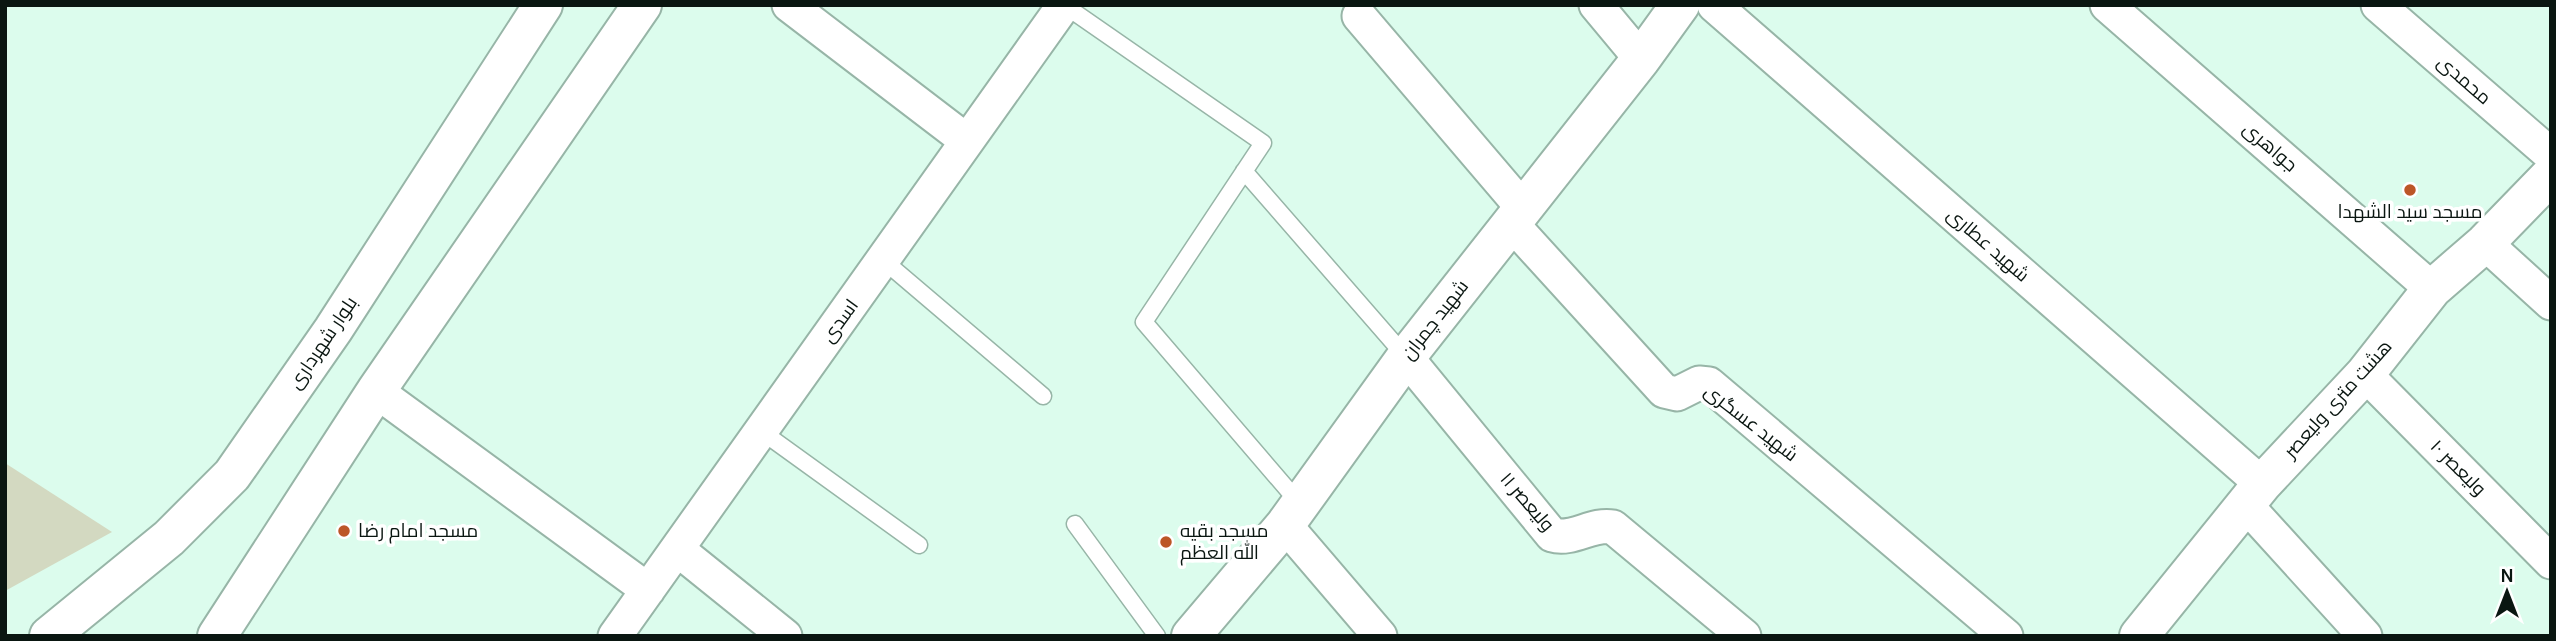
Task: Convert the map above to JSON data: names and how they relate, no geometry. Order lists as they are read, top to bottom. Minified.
{"streets":{"main road":["شهید چمران","بلوار شهرداری","هشت متری ولیعصر"],"street":["محمدی","جواهری","شهید عطاری","اسدی","شهید عسگری","ولیعصر ۱۰","ولیعصر ۱۱"]},"crossings":[["جواهری","هشت متری ولیعصر"],["شهید عطاری","هشت متری ولیعصر"],["شهید چمران","شهید عسگری"],["شهید چمران","ولیعصر ۱۱"],["هشت متری ولیعصر","ولیعصر ۱۰"]],"places":["مسجد سید الشهدا","مسجد امام رضا","مسجد بقیه الله العظم"],"north":"top"}
